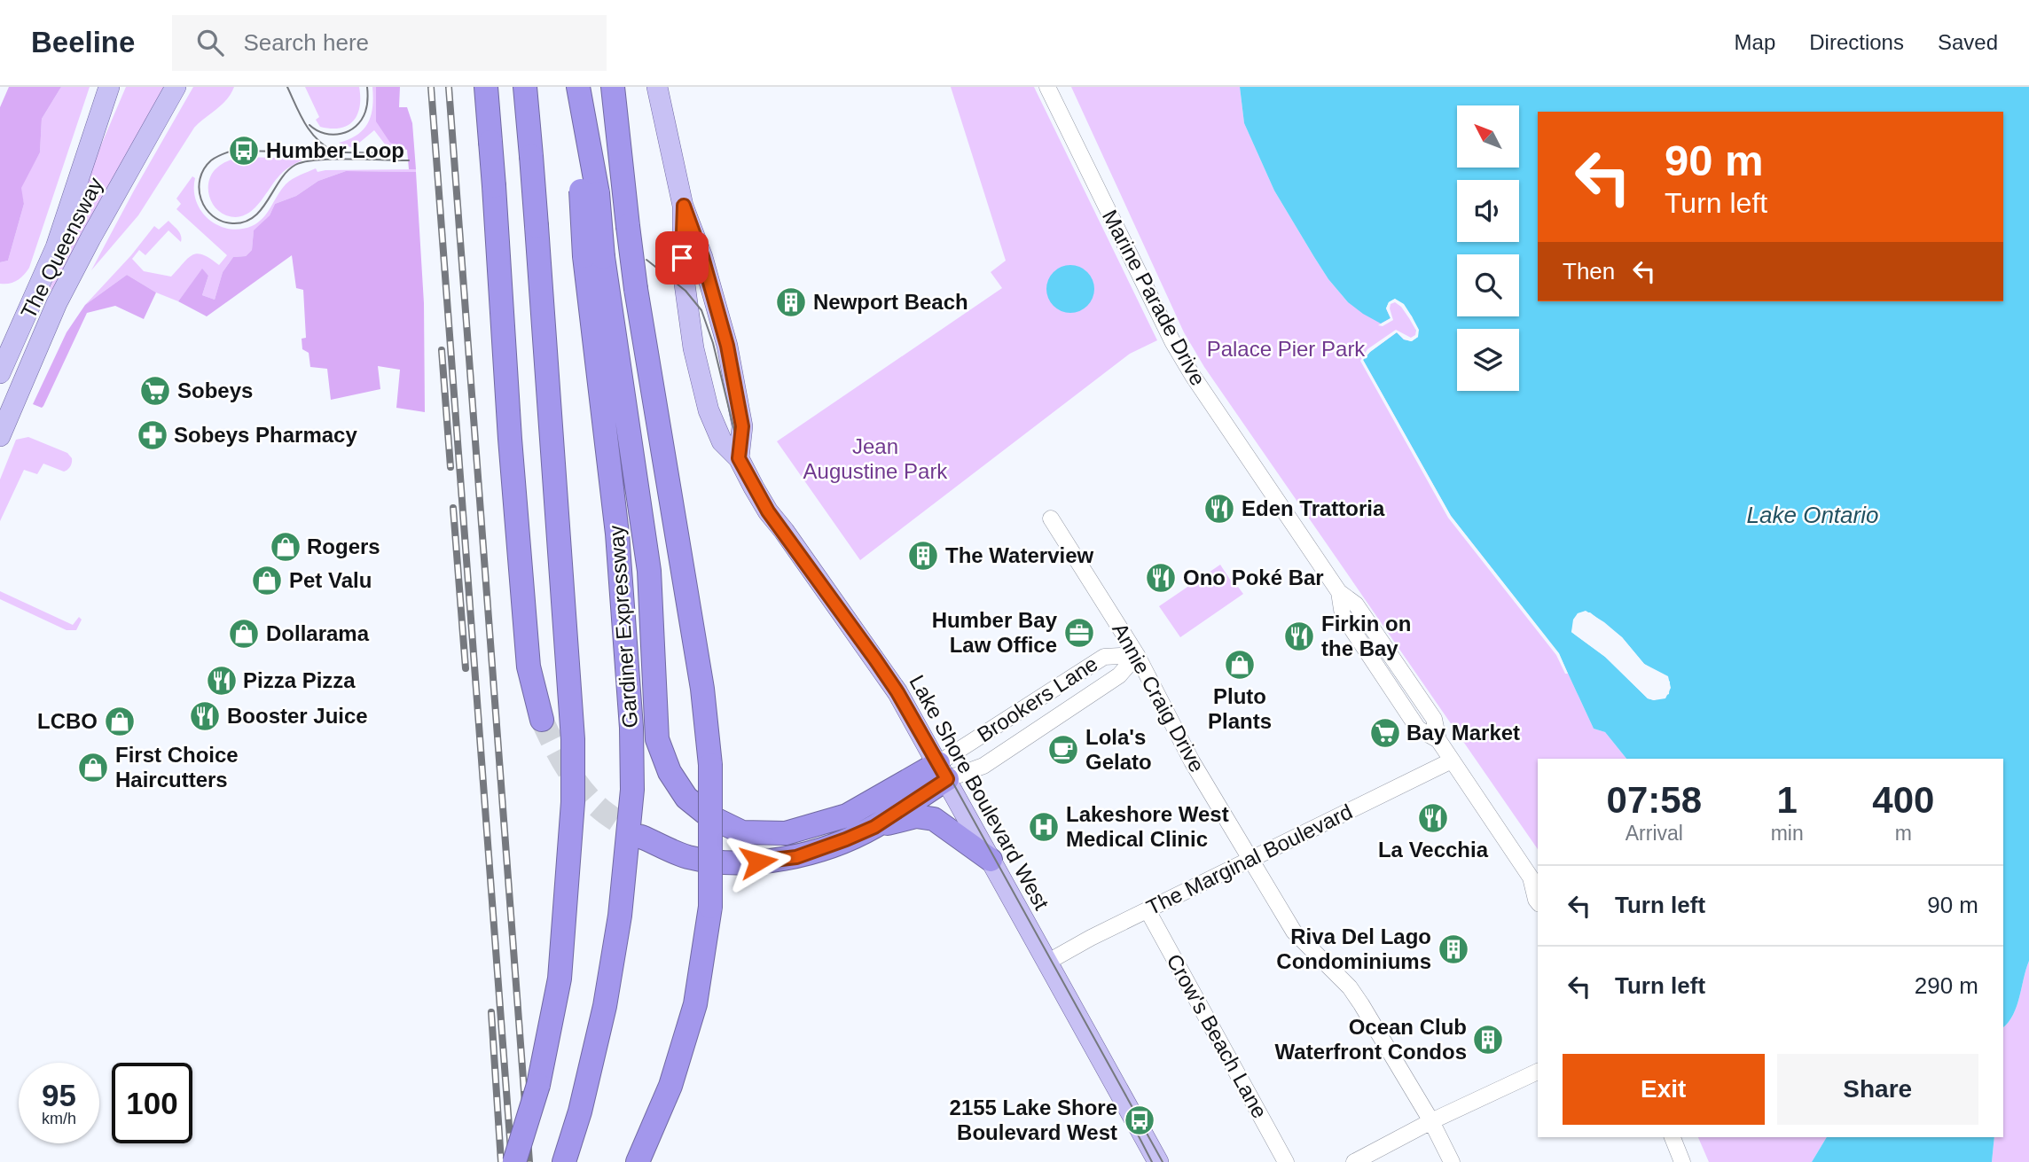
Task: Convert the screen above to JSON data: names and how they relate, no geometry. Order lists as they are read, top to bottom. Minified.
{"streets":{"highway":["Gardiner Expressway"],"main road":["The Queensway","Lake Shore Boulevard West"],"street":["Marine Parade Drive","Annie Craig Drive","Brookers Lane","The Marginal Boulevard","Crow's Beach Lane"]},"crossings":[["Marine Parade Drive","The Marginal Boulevard"],["Annie Craig Drive","Brookers Lane"],["Annie Craig Drive","The Marginal Boulevard"],["Brookers Lane","Lake Shore Boulevard West"],["Lake Shore Boulevard West","The Marginal Boulevard"],["The Marginal Boulevard","Crow's Beach Lane"]],"water":["Lake Ontario"],"parks":["Palace Pier Park","Jean Augustine Park"],"places":{"bus stop":["Humber Loop","2155 Lake Shore Boulevard West"],"building":["Newport Beach","The Waterview","Riva Del Lago Condominiums","Ocean Club Waterfront Condos"],"supermarket":["Sobeys","Bay Market"],"pharmacy":["Sobeys Pharmacy"],"restaurant":["Eden Trattoria","Ono Poké Bar","Firkin on the Bay","Pizza Pizza","Booster Juice","La Vecchia"],"shop":["Rogers","Pet Valu","Dollarama","Pluto Plants","LCBO","First Choice Haircutters"],"office":["Humber Bay Law Office"],"cafe":["Lola's Gelato"],"hospital":["Lakeshore West Medical Clinic"]},"north":"top left","page":{"header":"Beeline","search":"Search here","nav":["Map","Directions","Saved"],"turn":["90 m","Turn left"],"then":"Then","eta":["07:58","Arrival","1","min","400","m"],"list":[{"name":"Turn left","value":"90 m"},{"name":"Turn left","value":"290 m"}],"buttons":["Exit","Share"],"speed":"95 km/h","limit":"100"}}
